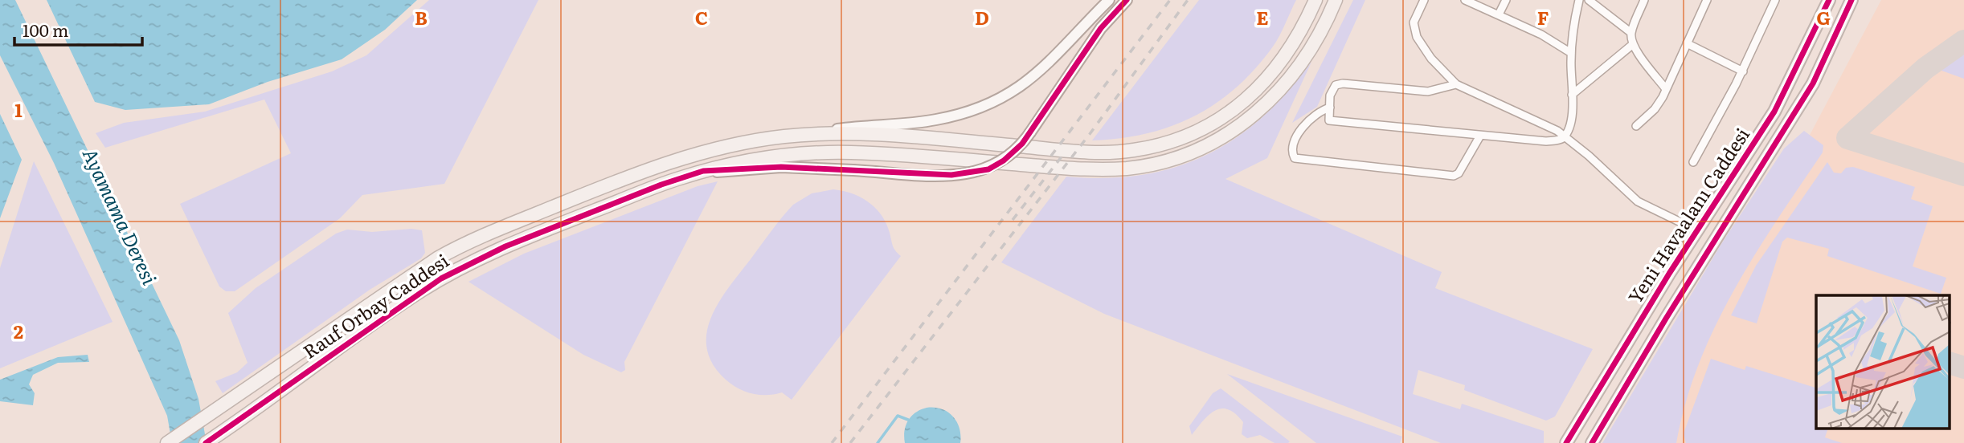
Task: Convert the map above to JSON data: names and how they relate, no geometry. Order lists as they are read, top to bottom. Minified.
{"streets":{"highway":["Rauf Orbay Caddesi"],"main road":["Yeni Havaalanı Caddesi"]},"water":["Ayamama Deresi"],"scale_bar":"100 m","grid":{"columns":["B","C","D","E","F","G"],"rows":["1","2"]}}
